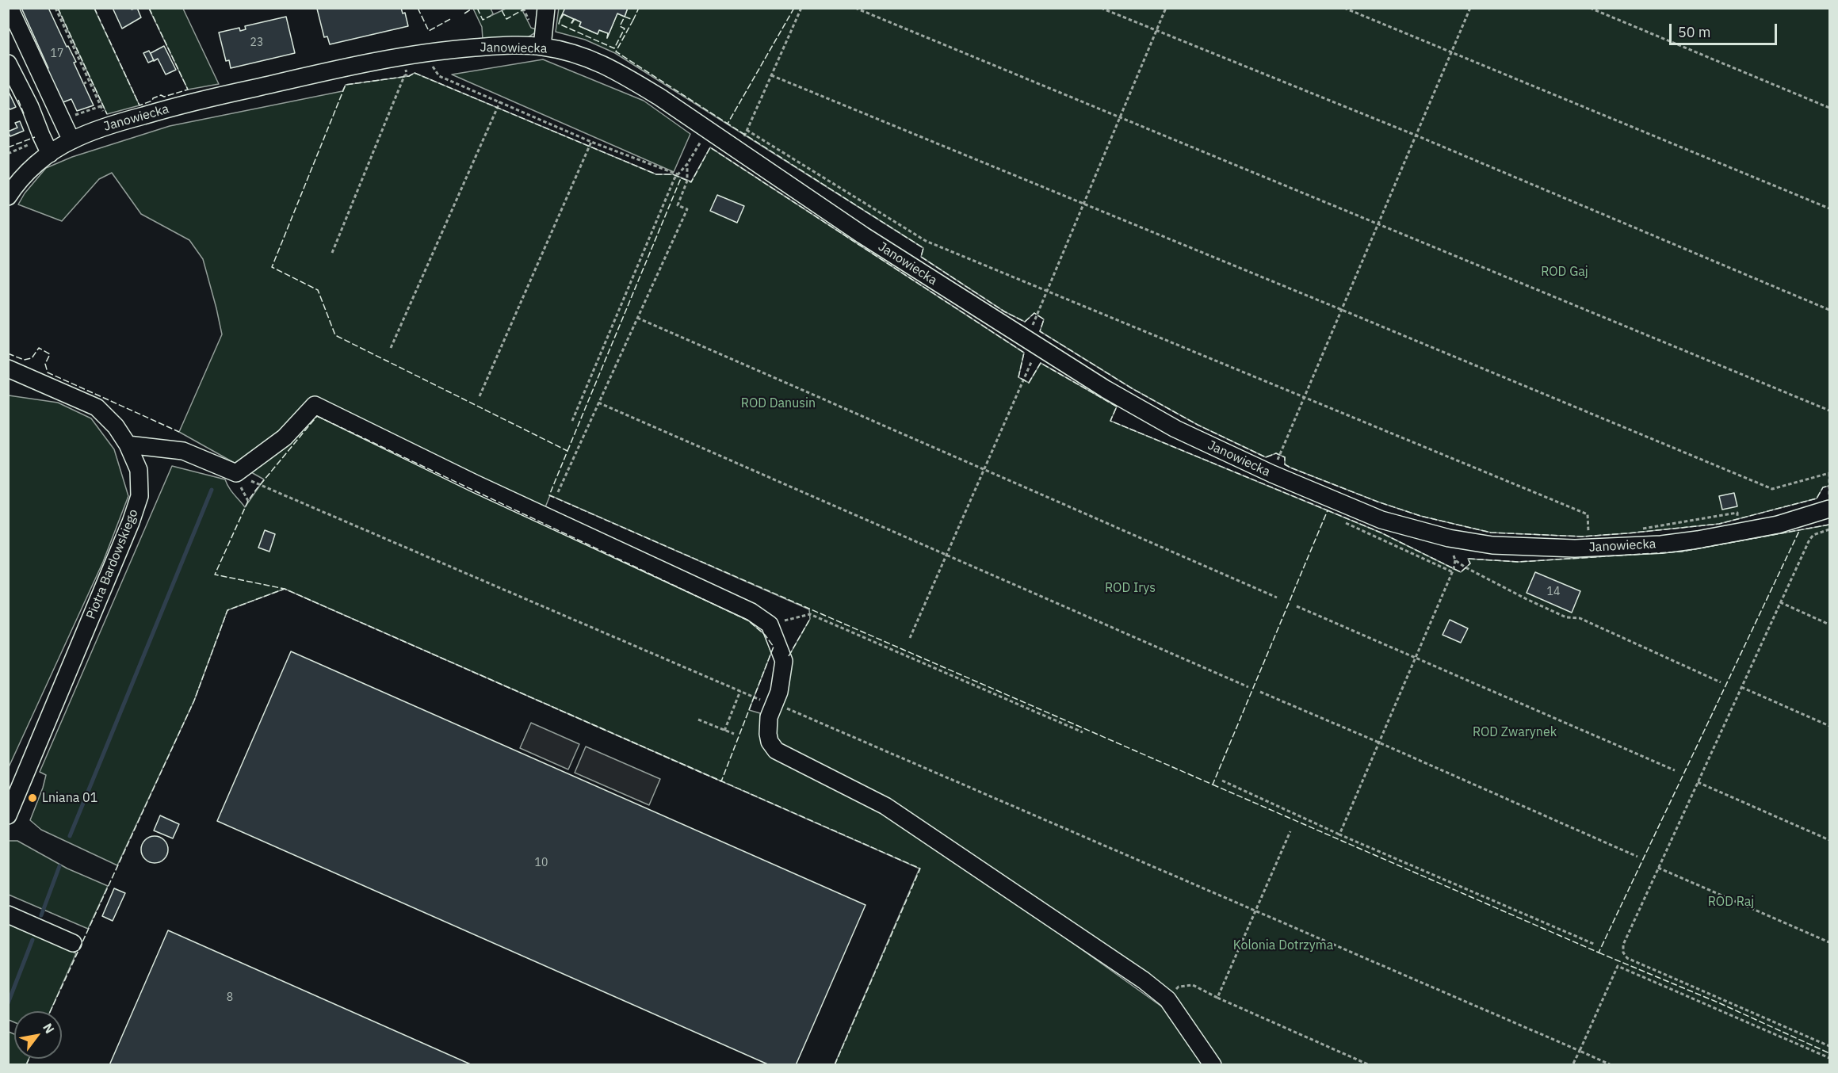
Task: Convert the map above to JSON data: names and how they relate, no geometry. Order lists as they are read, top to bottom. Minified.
{"streets":{"street":["Janowiecka","Piotra Bardowskiego"]},"parks":["ROD Gaj","ROD Danusin","ROD Irys","ROD Zwarynek","ROD Raj","Kolonia Dotrzyma"],"places":["Lniana 01"],"house_numbers":["23","17","14","10","8"],"scale_bar":"50 m","north":"top right"}
